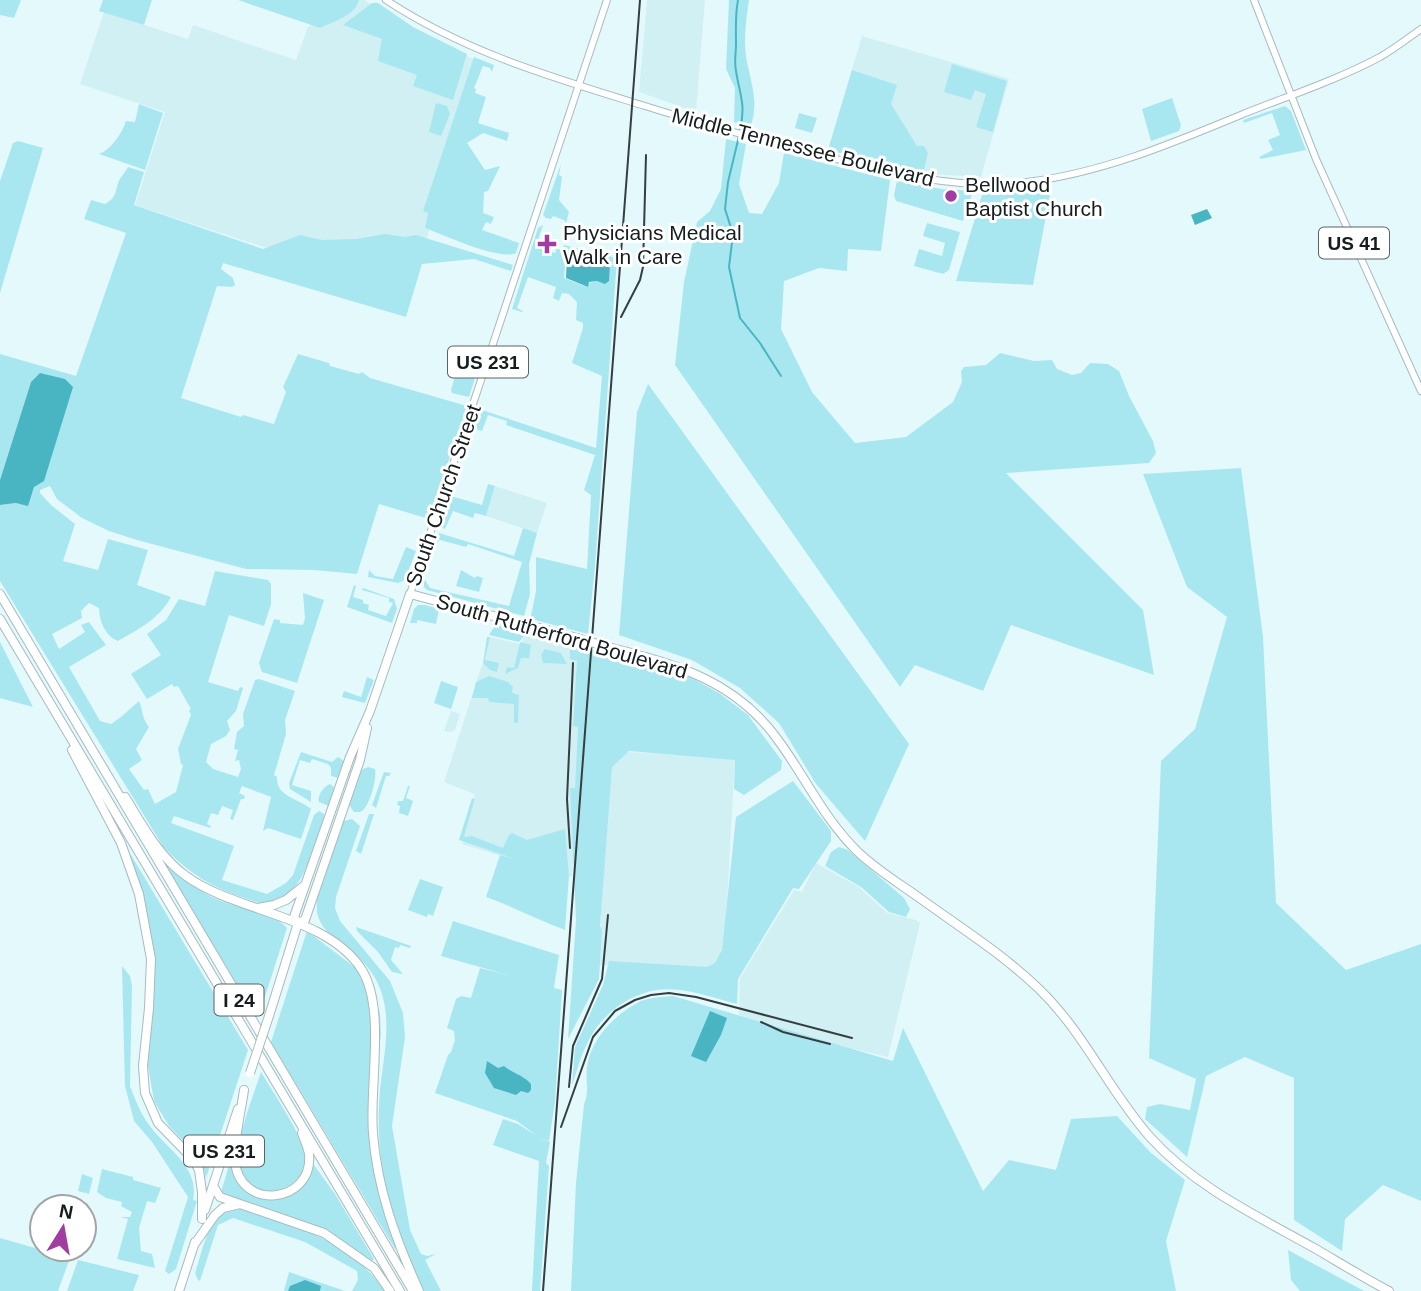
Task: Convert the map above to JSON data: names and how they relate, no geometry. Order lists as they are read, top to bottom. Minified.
{"streets":{"highway":["US 231","South Church Street","South Rutherford Boulevard","I 24"],"main road":["Middle Tennessee Boulevard","US 41"]},"crossings":[["Middle Tennessee Boulevard","US 41"],["Middle Tennessee Boulevard","South Church Street"],["South Church Street","South Rutherford Boulevard"]],"places":{"other":["Bellwood Baptist Church"],"health":["Physicians Medical Walk in Care"]},"north":"top"}
